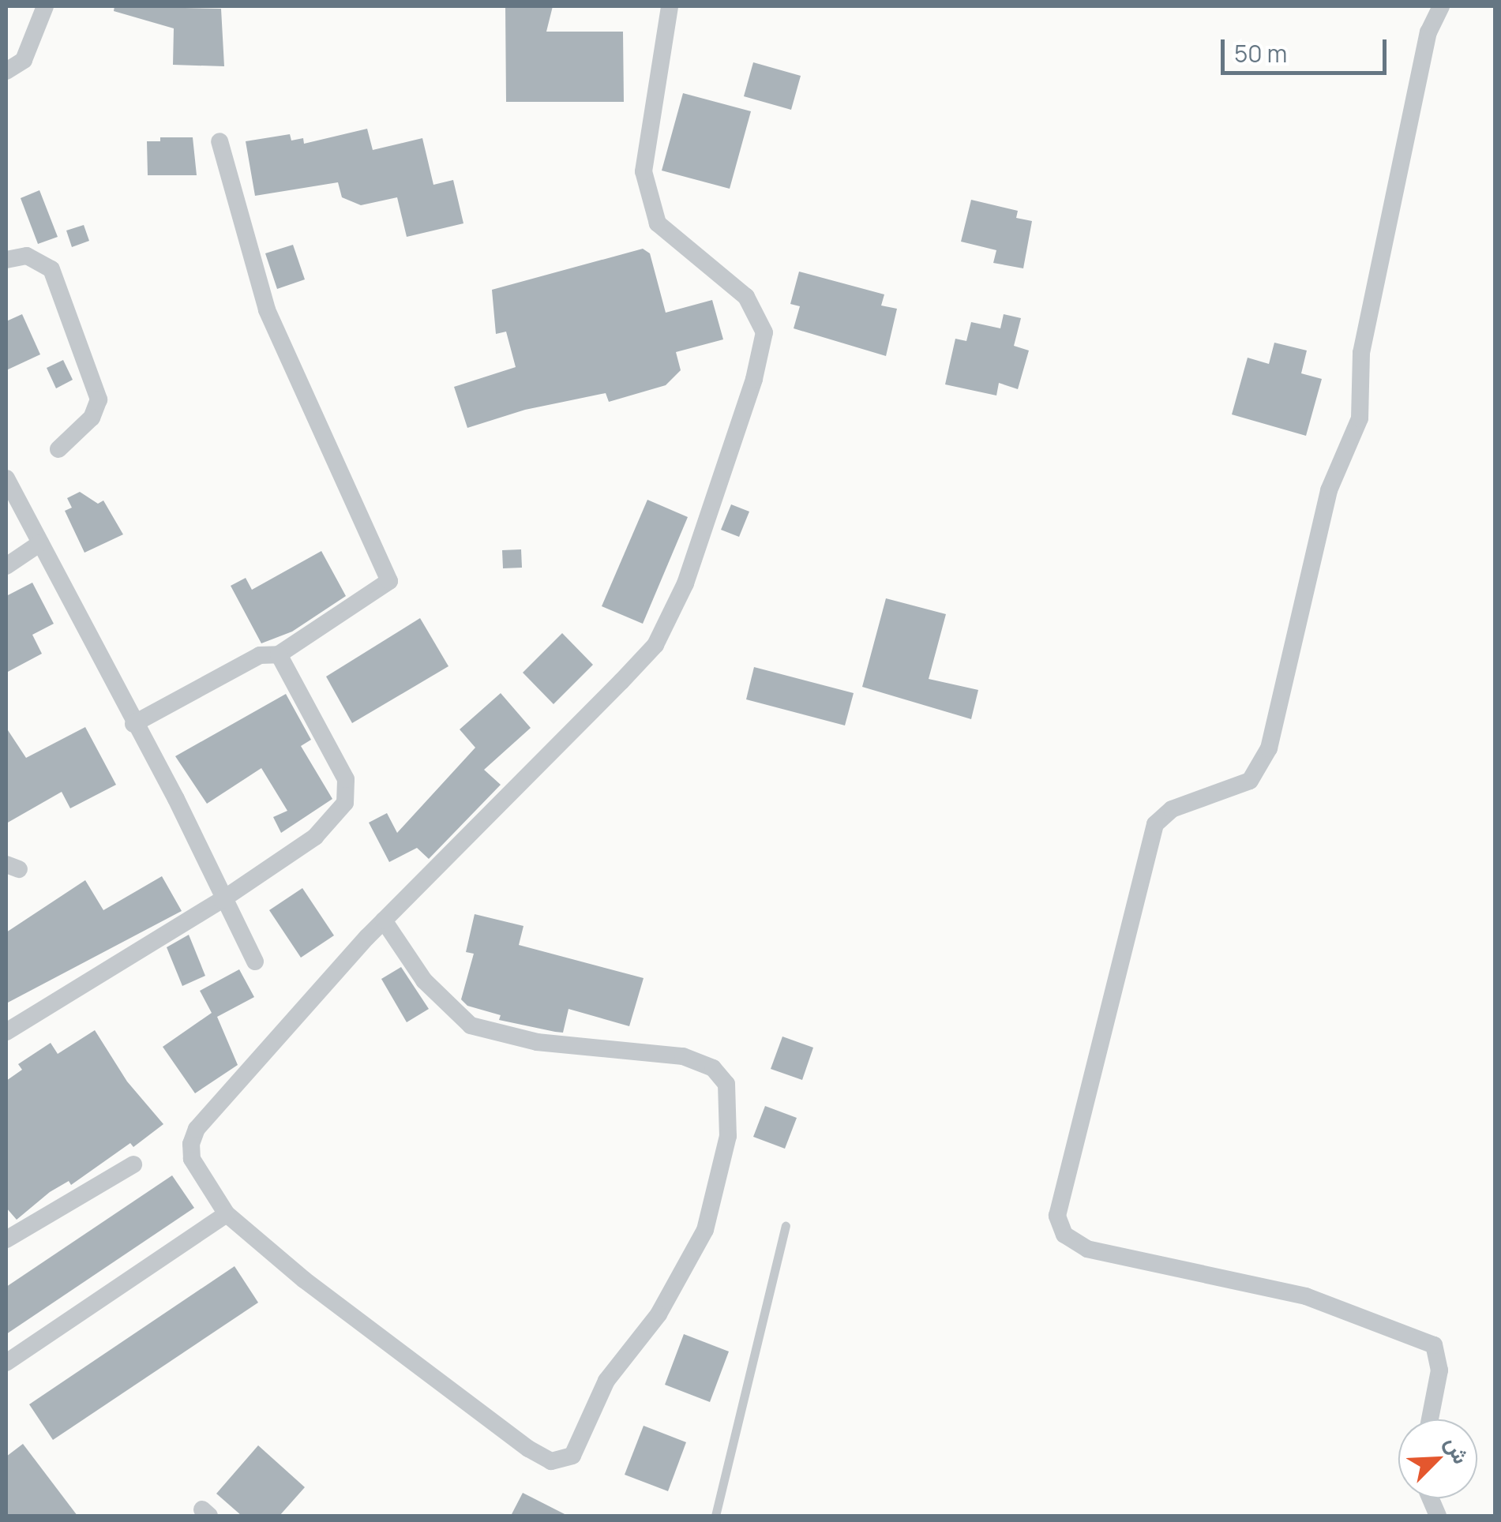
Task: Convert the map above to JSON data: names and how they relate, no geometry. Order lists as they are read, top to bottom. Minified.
{"scale_bar":"50 m","north":"top right"}
